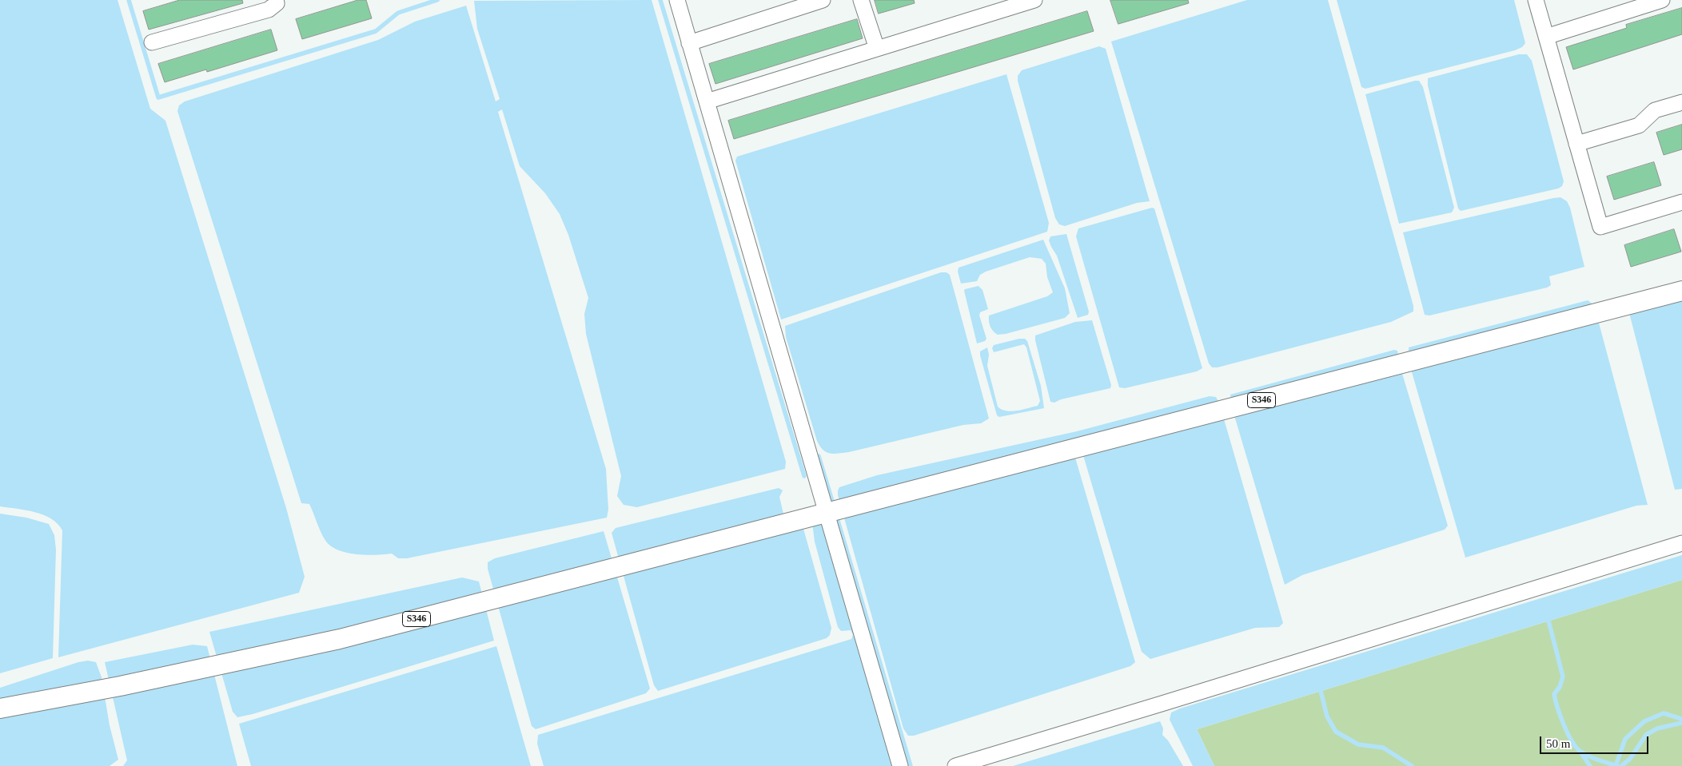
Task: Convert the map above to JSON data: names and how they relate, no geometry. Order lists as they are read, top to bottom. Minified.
{"streets":{"main road":["S346"]},"scale_bar":"50 m"}
